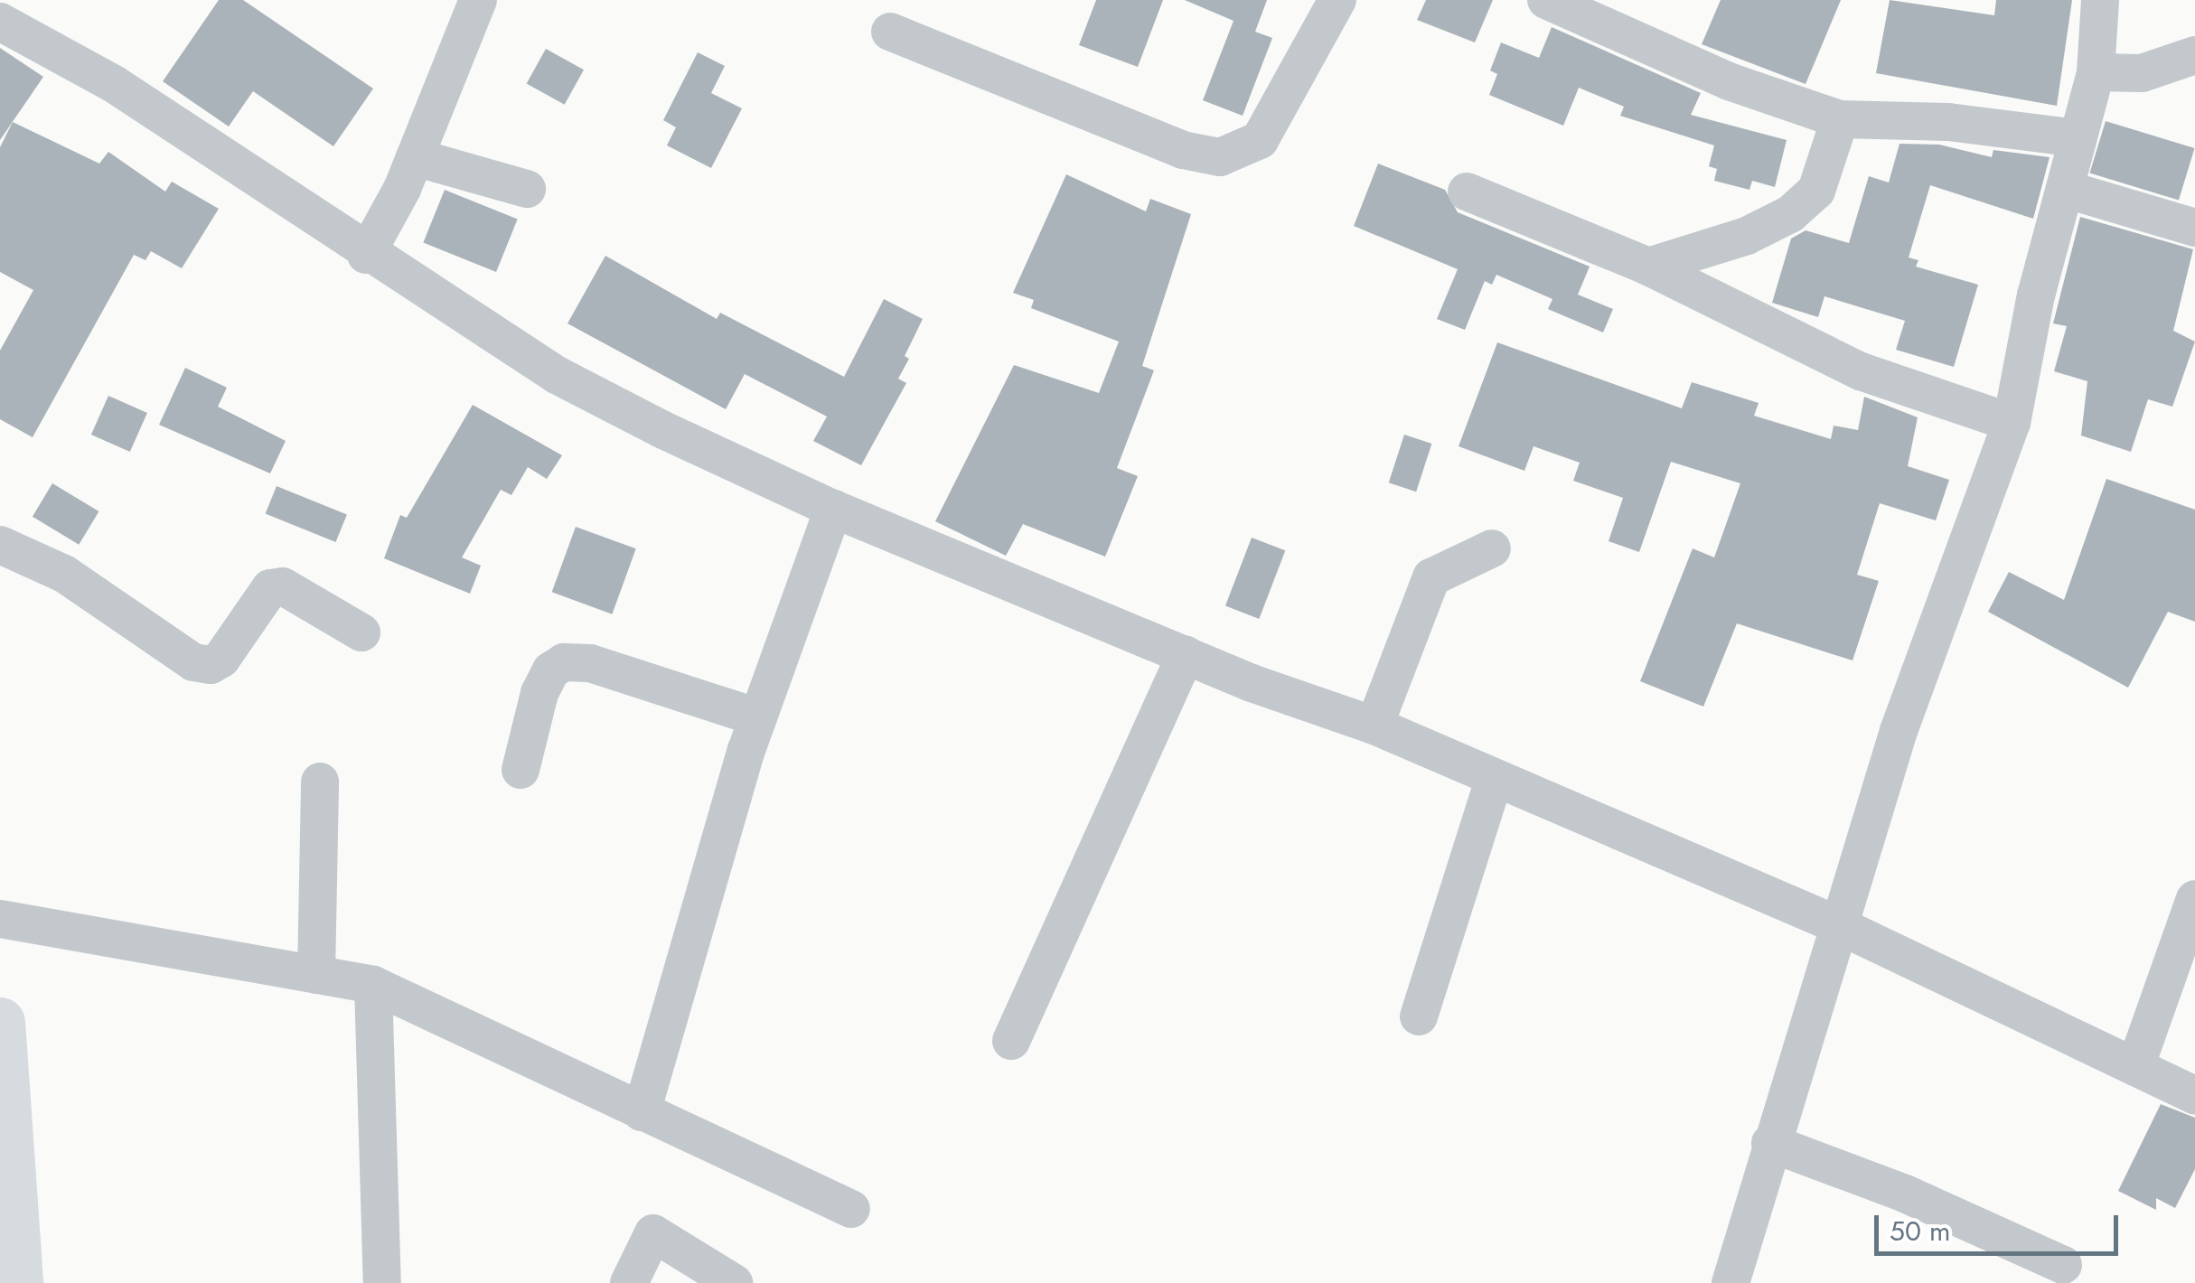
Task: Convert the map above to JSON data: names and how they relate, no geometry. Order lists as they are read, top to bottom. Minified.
{"scale_bar":"50 m"}
